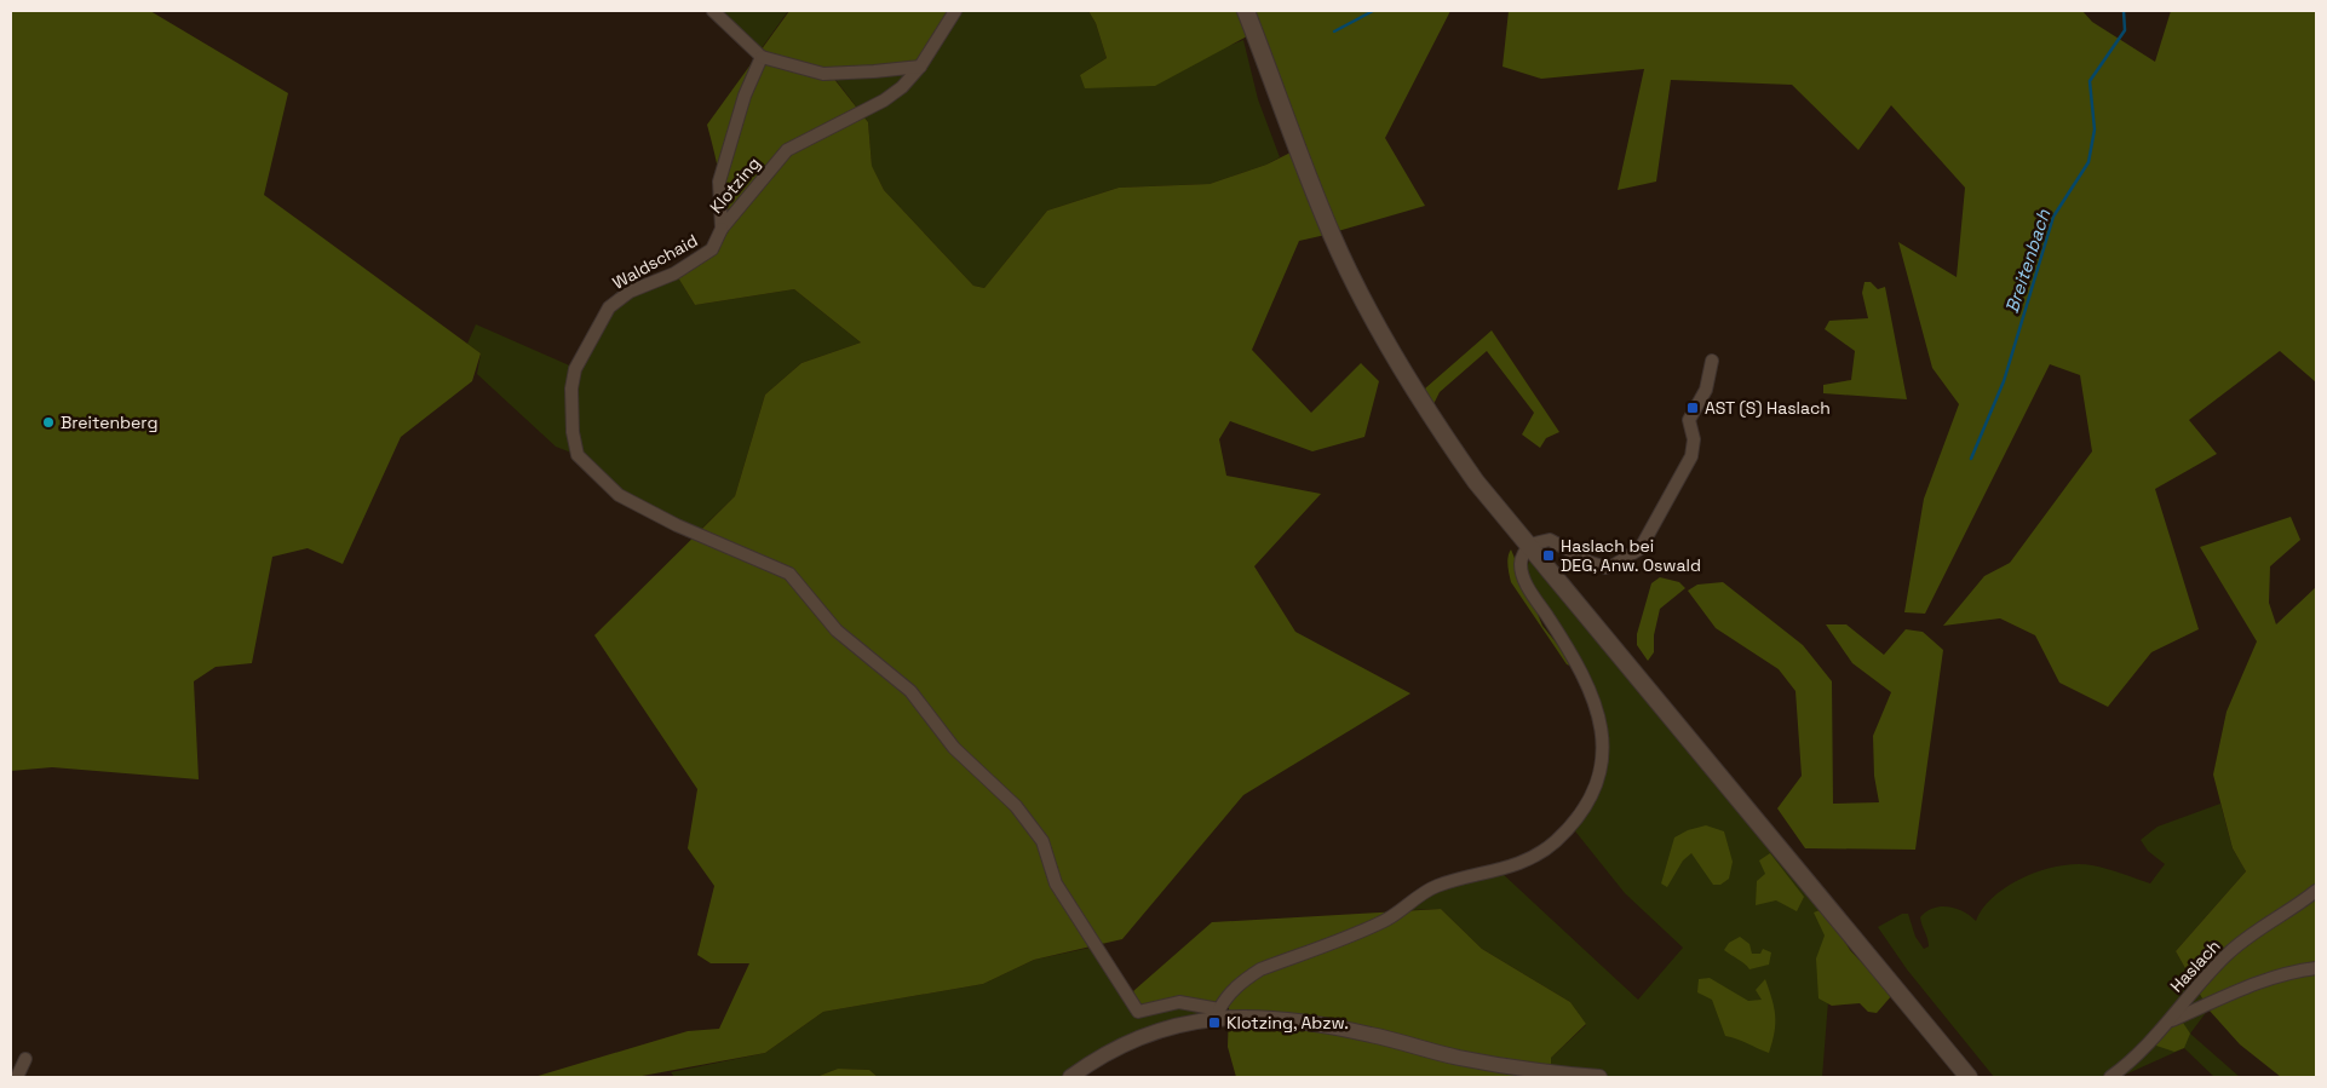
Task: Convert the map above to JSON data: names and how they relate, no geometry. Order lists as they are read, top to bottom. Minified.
{"streets":{"street":["Klotzing","Waldschaid","Haslach"]},"crossings":[["Klotzing","Waldschaid"]],"water":["Breitenbach"],"places":{"transit":["AST (S) Haslach","Haslach bei DEG, Anw. Oswald","Klotzing, Abzw."],"other":["Breitenberg"]}}
